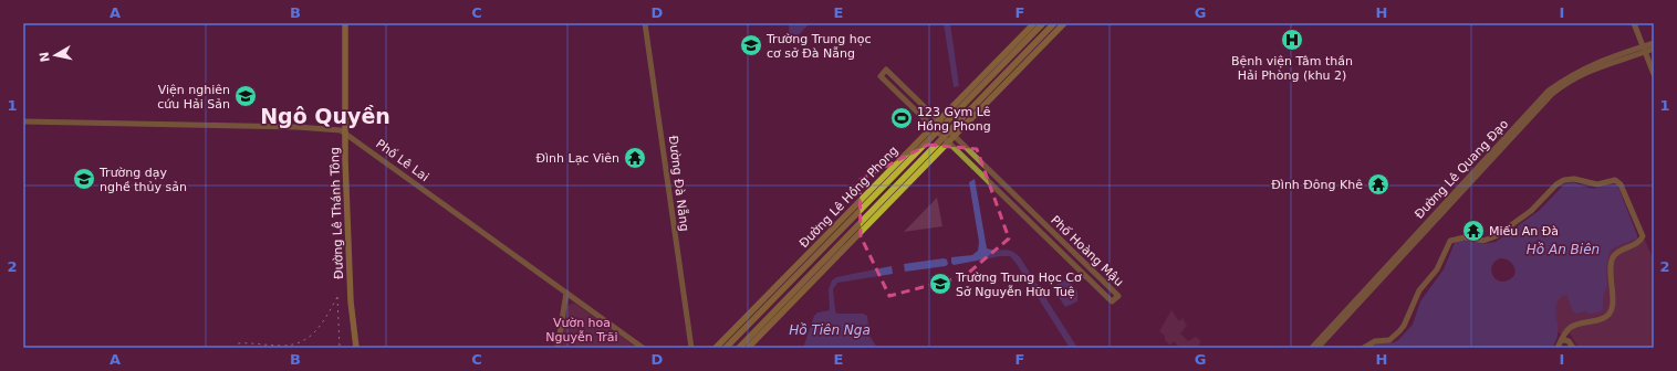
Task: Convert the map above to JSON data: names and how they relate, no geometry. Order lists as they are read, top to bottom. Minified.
{"streets":{"main road":["Đường Lê Hồng Phong","Đường Lê Thánh Tông"],"street":["Phố Lê Lai","Đường Lê Quang Đạo","Đường Đà Nẵng","Phố Hoàng Mậu"]},"crossings":[["Phố Lê Lai","Đường Lê Thánh Tông"],["Đường Lê Hồng Phong","Phố Hoàng Mậu"]],"districts":["Ngô Quyền"],"water":["Hồ An Biên","Hồ Tiên Nga"],"parks":["Vườn hoa Nguyễn Trãi"],"places":{"hospital":["Bệnh viện Tâm thần Hải Phòng (khu 2)"],"school or university":["Trường Trung học cơ sở Đà Nẵng","Viện nghiên cứu Hải Sản","Trường dạy nghề thủy sản","Trường Trung Học Cơ Sở Nguyễn Hữu Tuệ"],"sports":["123 Gym Lê Hồng Phong"],"temple":["Đình Lạc Viên","Đình Đông Khê","Miếu An Đà"]},"north":"left","grid":{"columns":["A","B","C","D","E","F","G","H","I"],"rows":["1","2"]}}
